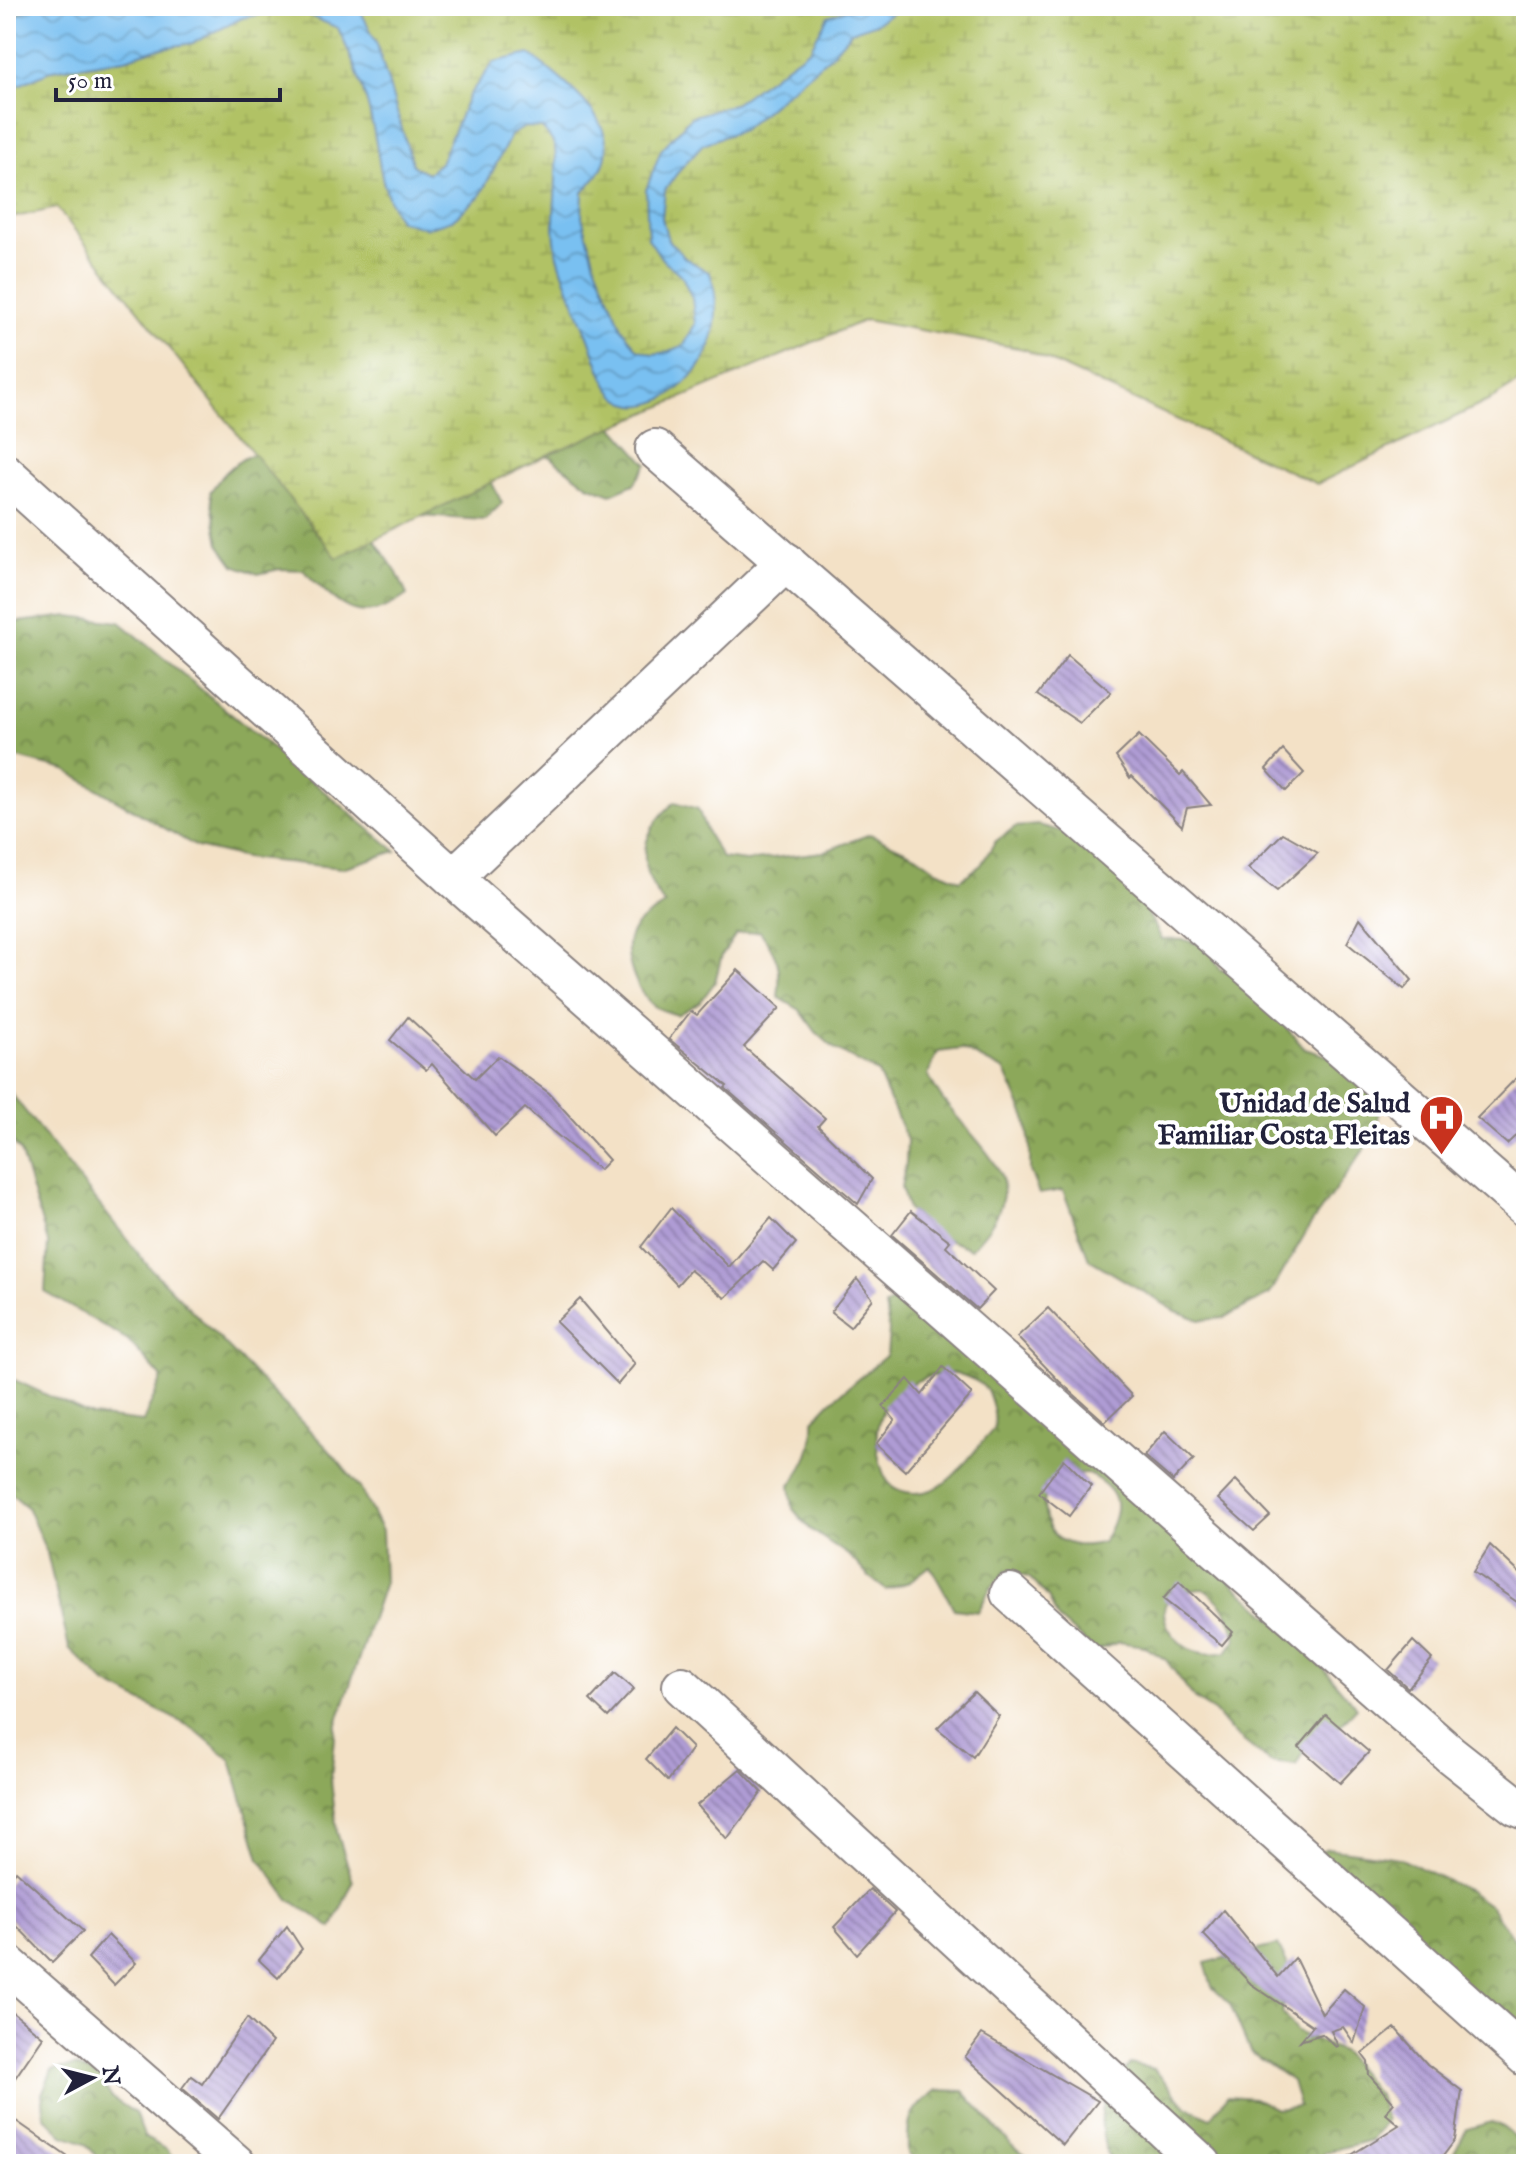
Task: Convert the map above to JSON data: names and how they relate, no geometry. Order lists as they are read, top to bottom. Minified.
{"places":{"hospital":["Unidad de Salud Familiar Costa Fleitas"]},"scale_bar":"50 m","north":"right"}
